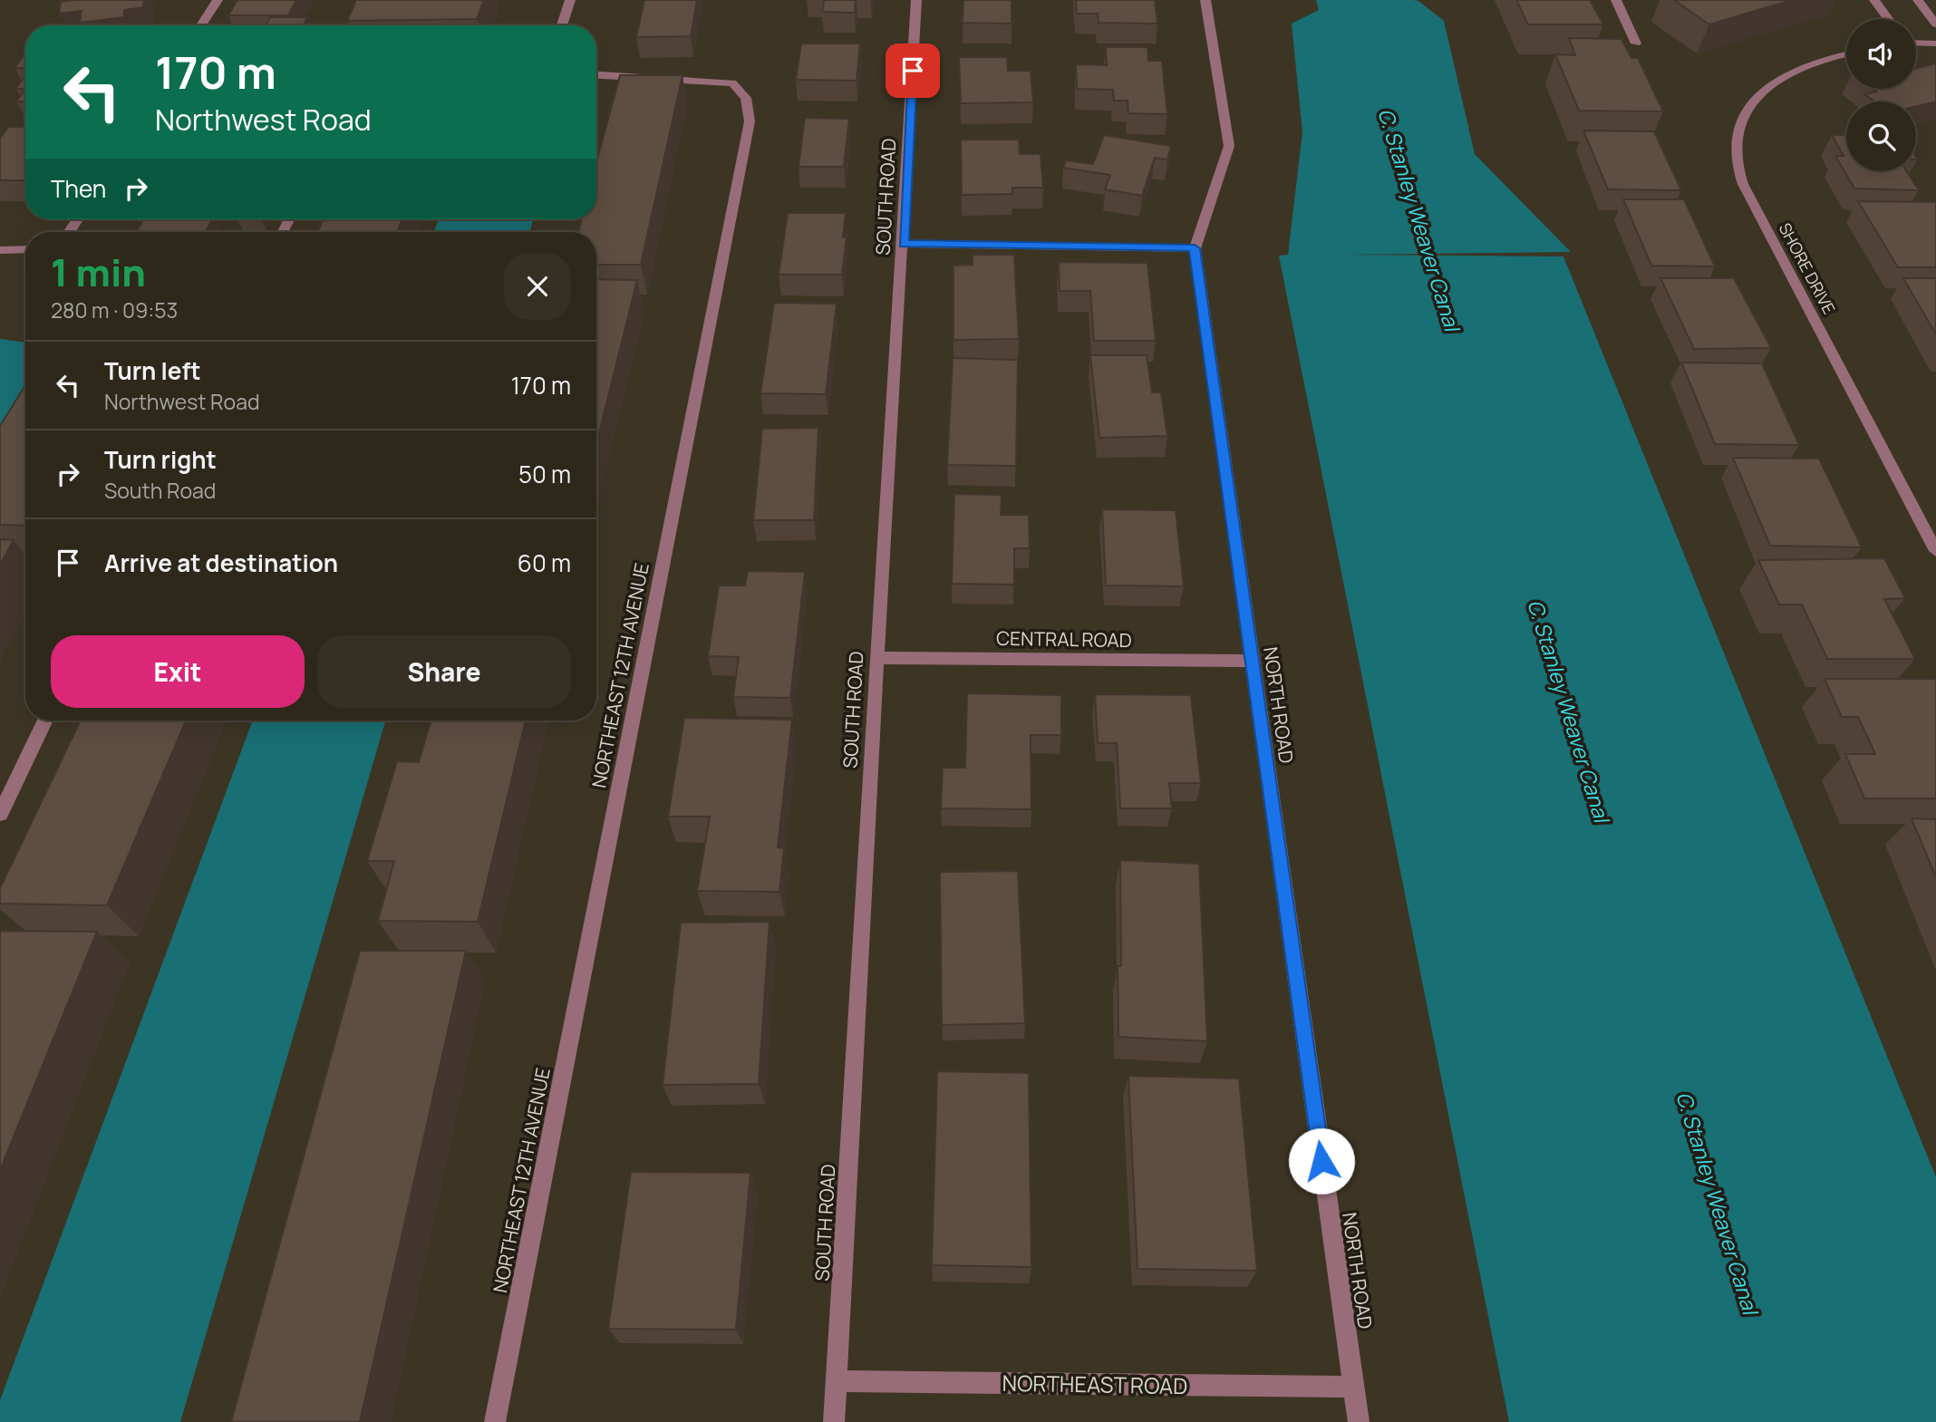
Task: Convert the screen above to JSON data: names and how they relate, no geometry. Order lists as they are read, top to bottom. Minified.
{"streets":{"street":["SOUTH ROAD","SHORE DRIVE","CENTRAL ROAD","NORTHEAST 12TH AVENUE","NORTH ROAD","NORTHEAST ROAD"]},"crossings":[["SOUTH ROAD","CENTRAL ROAD"],["SOUTH ROAD","NORTHEAST ROAD"],["CENTRAL ROAD","NORTH ROAD"],["NORTH ROAD","NORTHEAST ROAD"]],"water":["C. Stanley Weaver Canal"],"page":{"turn":["170 m","Northwest Road"],"then":"Then","heading":["1 min","280 m · 09:53"],"list":[{"name":"Turn left","note":"Northwest Road","value":"170 m"},{"name":"Turn right","note":"South Road","value":"50 m"},{"name":"Arrive at destination","value":"60 m"}],"buttons":["Exit","Share"]}}
